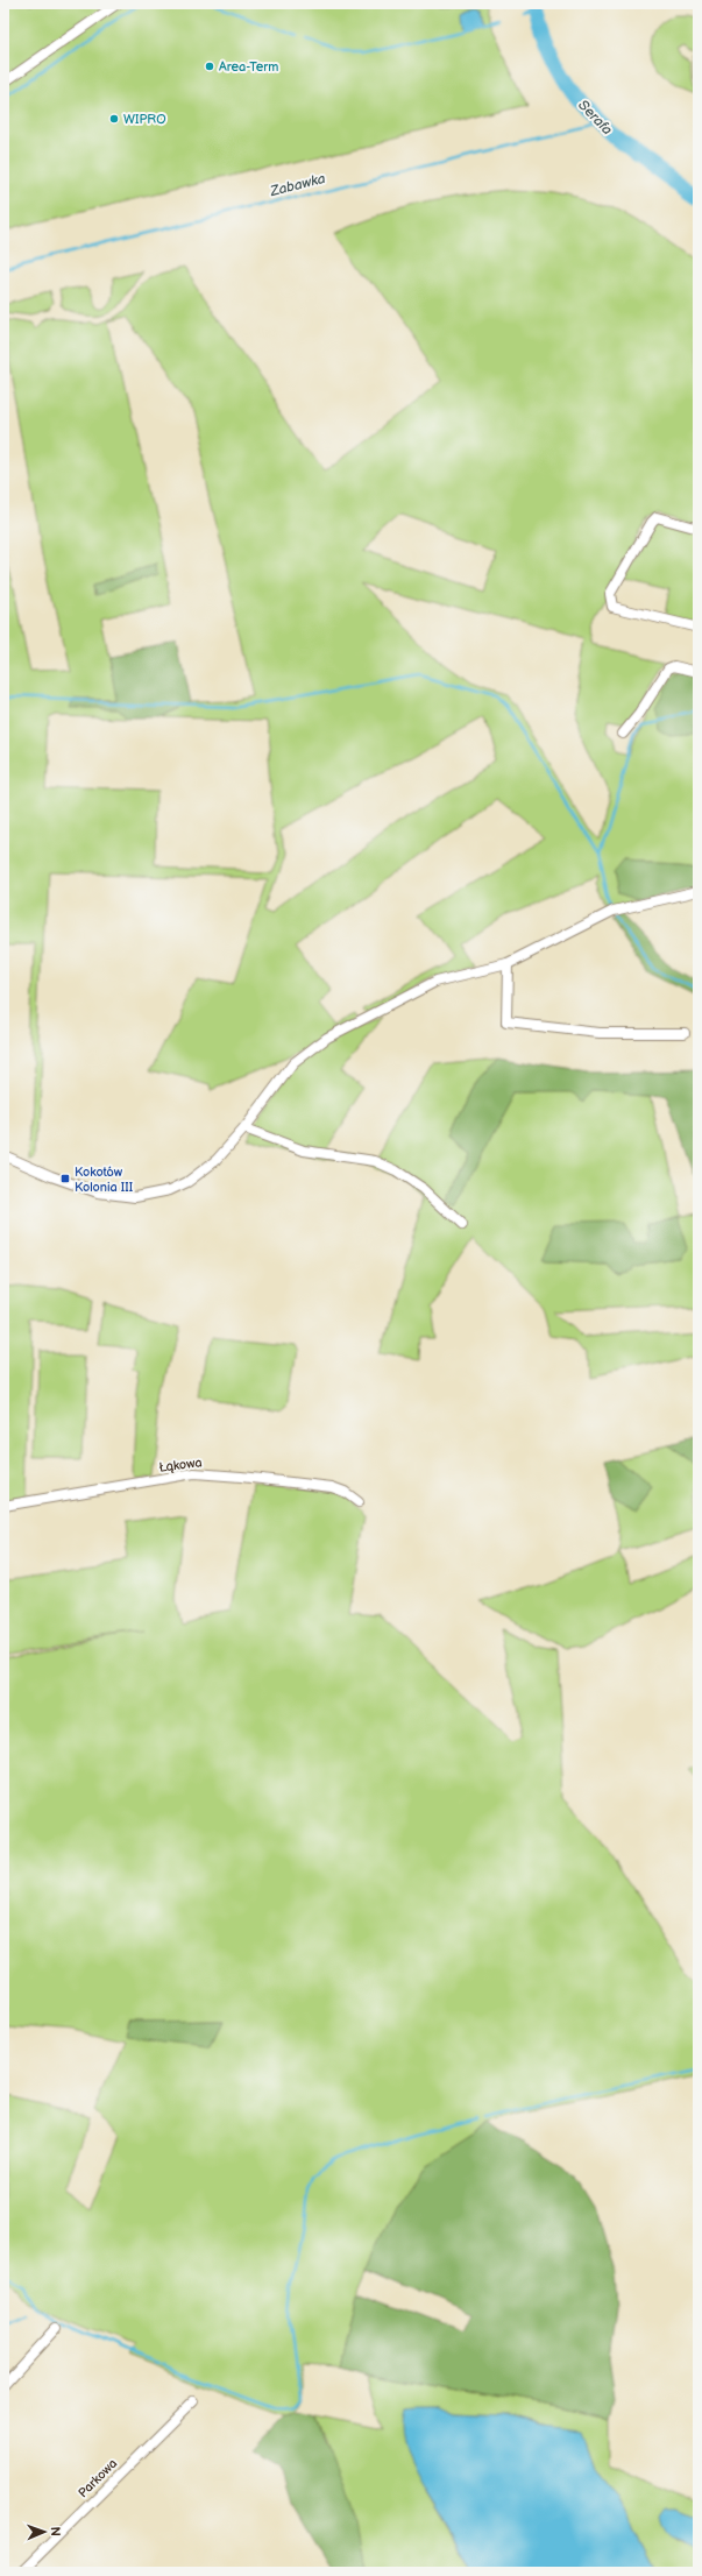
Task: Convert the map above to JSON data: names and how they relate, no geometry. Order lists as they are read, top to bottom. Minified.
{"streets":{"street":["Łąkowa","Parkowa"]},"water":["Serafa","Zabawka"],"places":{"other":["Area-Term","WIPRO"],"transit":["Kokotów Kolonia III"]},"north":"right"}
